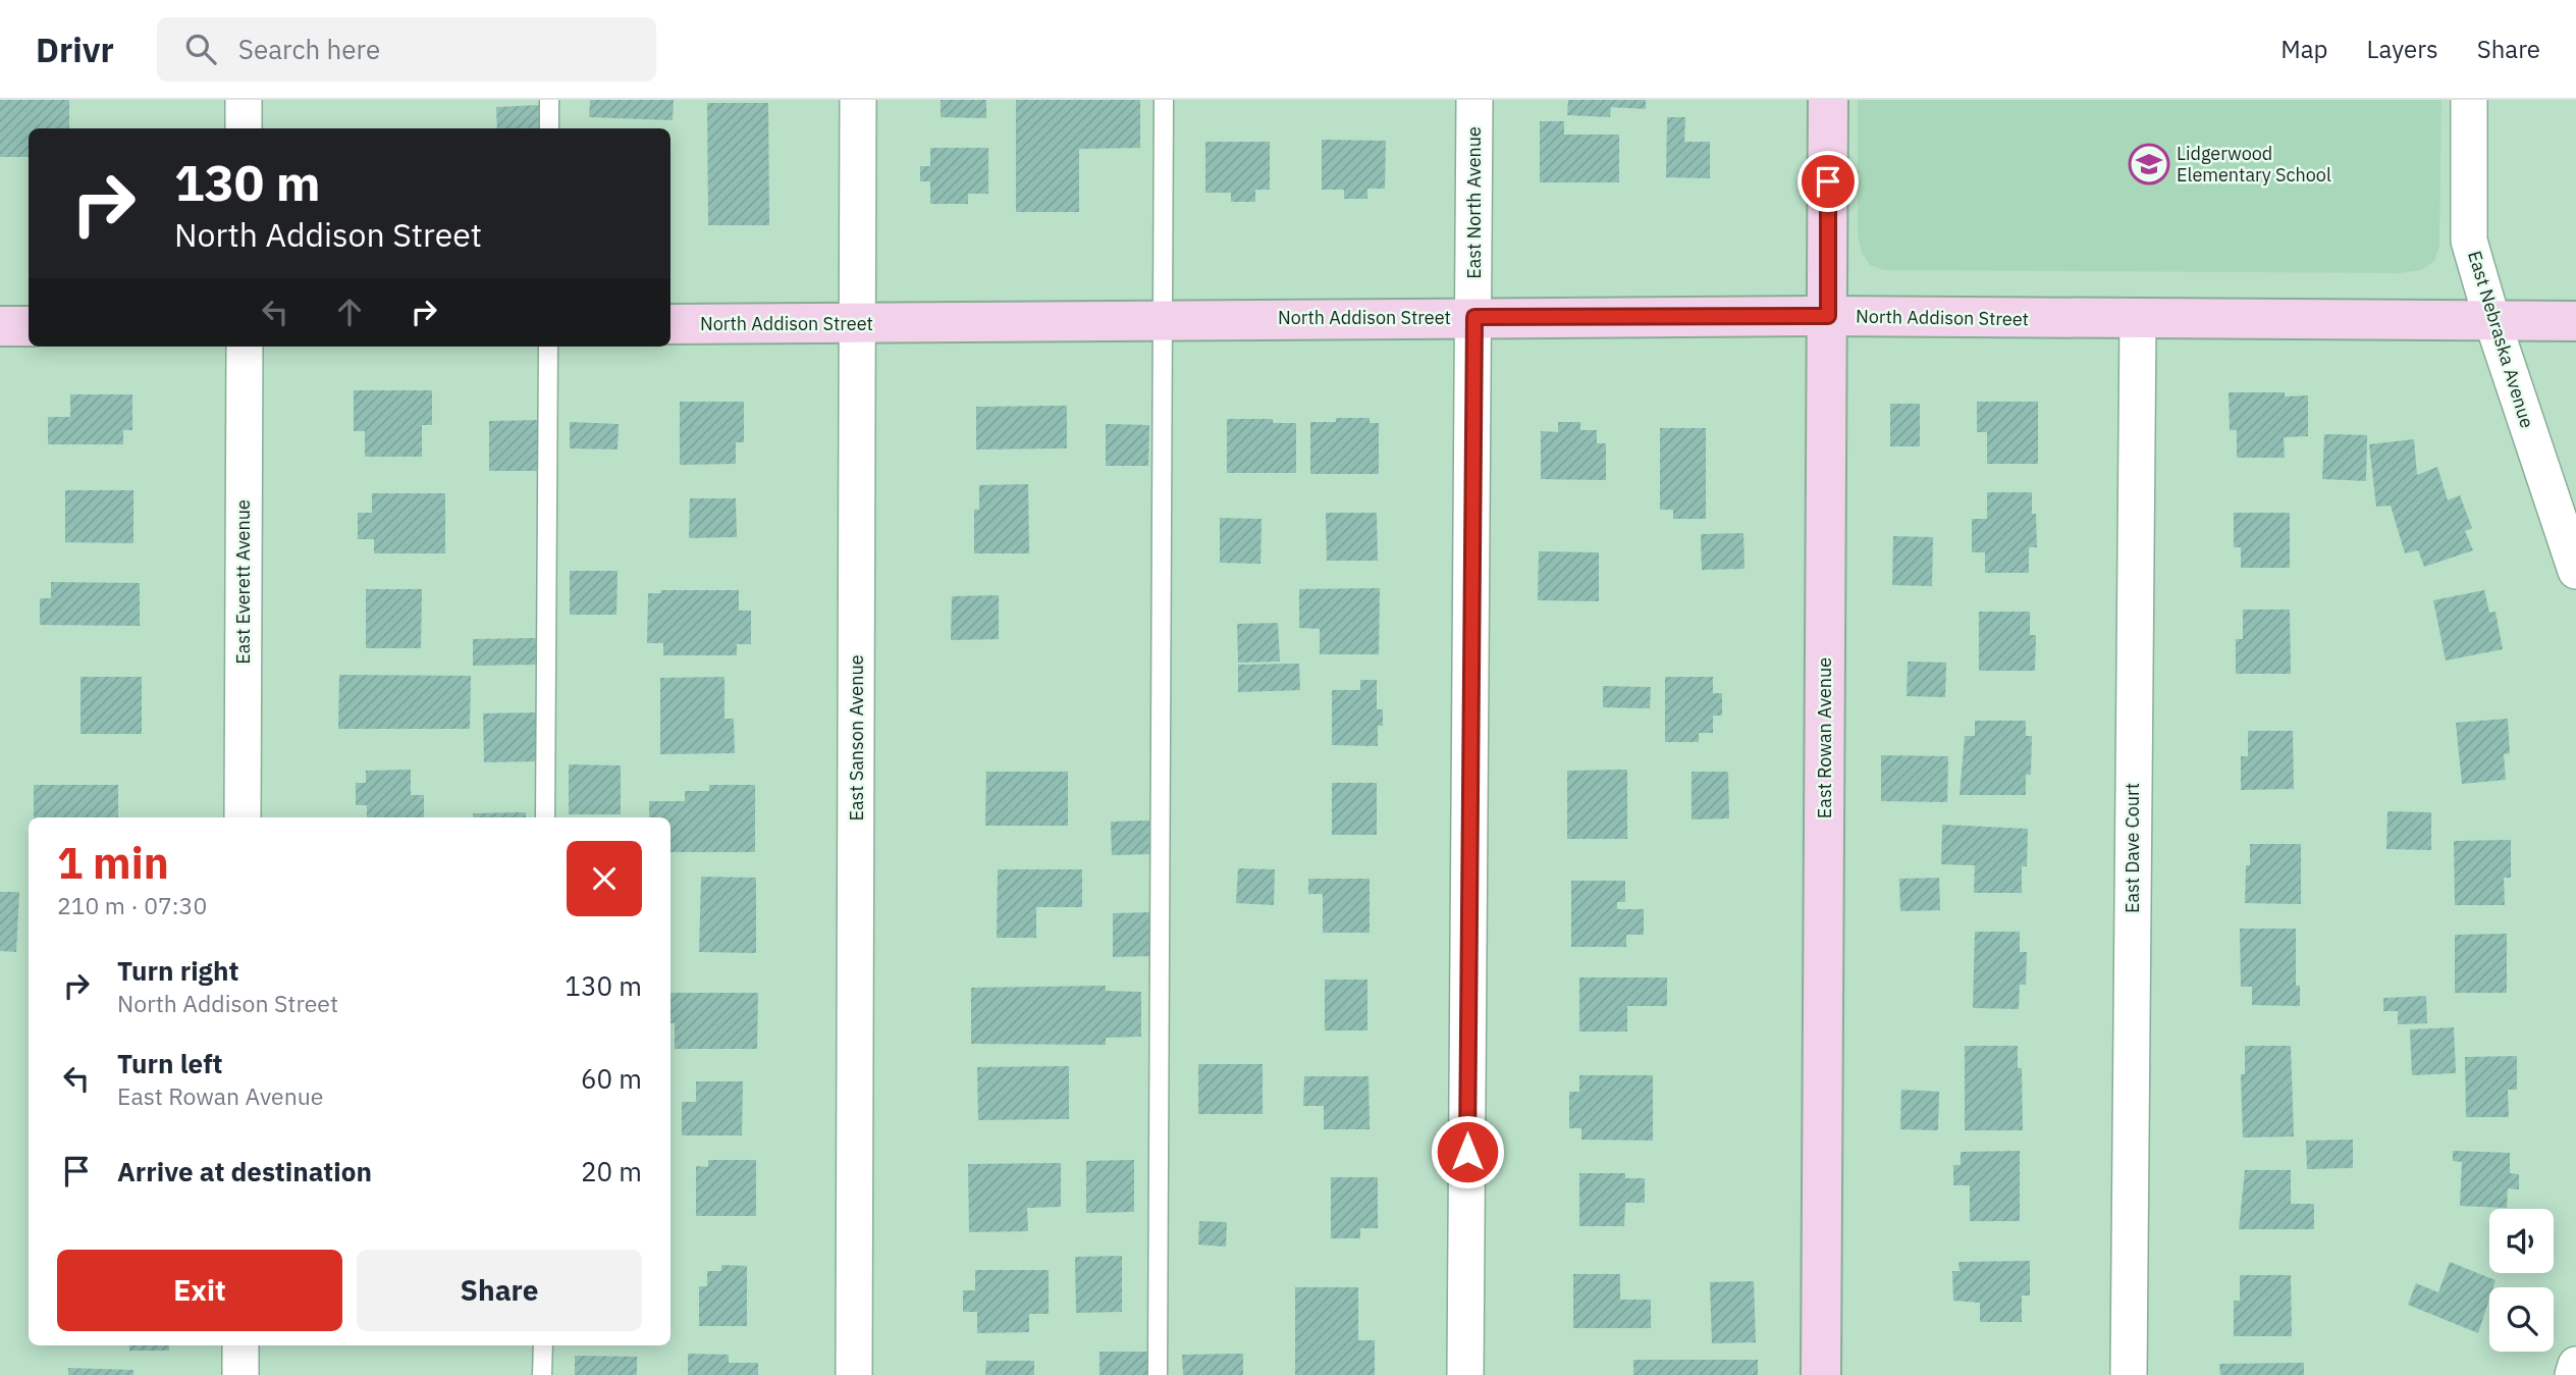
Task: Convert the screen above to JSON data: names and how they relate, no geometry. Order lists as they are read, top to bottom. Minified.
{"streets":{"street":["East North Avenue","North Addison Street","East Nebraska Avenue","East Everett Avenue","East Sanson Avenue","East Rowan Avenue","East Dave Court"]},"crossings":[["East North Avenue","North Addison Street"],["North Addison Street","East Nebraska Avenue"],["North Addison Street","East Sanson Avenue"],["North Addison Street","East Rowan Avenue"],["North Addison Street","East Dave Court"]],"places":{"school or university":["Lidgerwood Elementary School"]},"page":{"header":"Drivr","search":"Search here","nav":["Map","Layers","Share"],"turn":["130 m","North Addison Street"],"heading":["1 min","210 m · 07:30"],"list":[{"name":"Turn right","note":"North Addison Street","value":"130 m"},{"name":"Turn left","note":"East Rowan Avenue","value":"60 m"},{"name":"Arrive at destination","value":"20 m"}],"buttons":["Exit","Share"]}}
